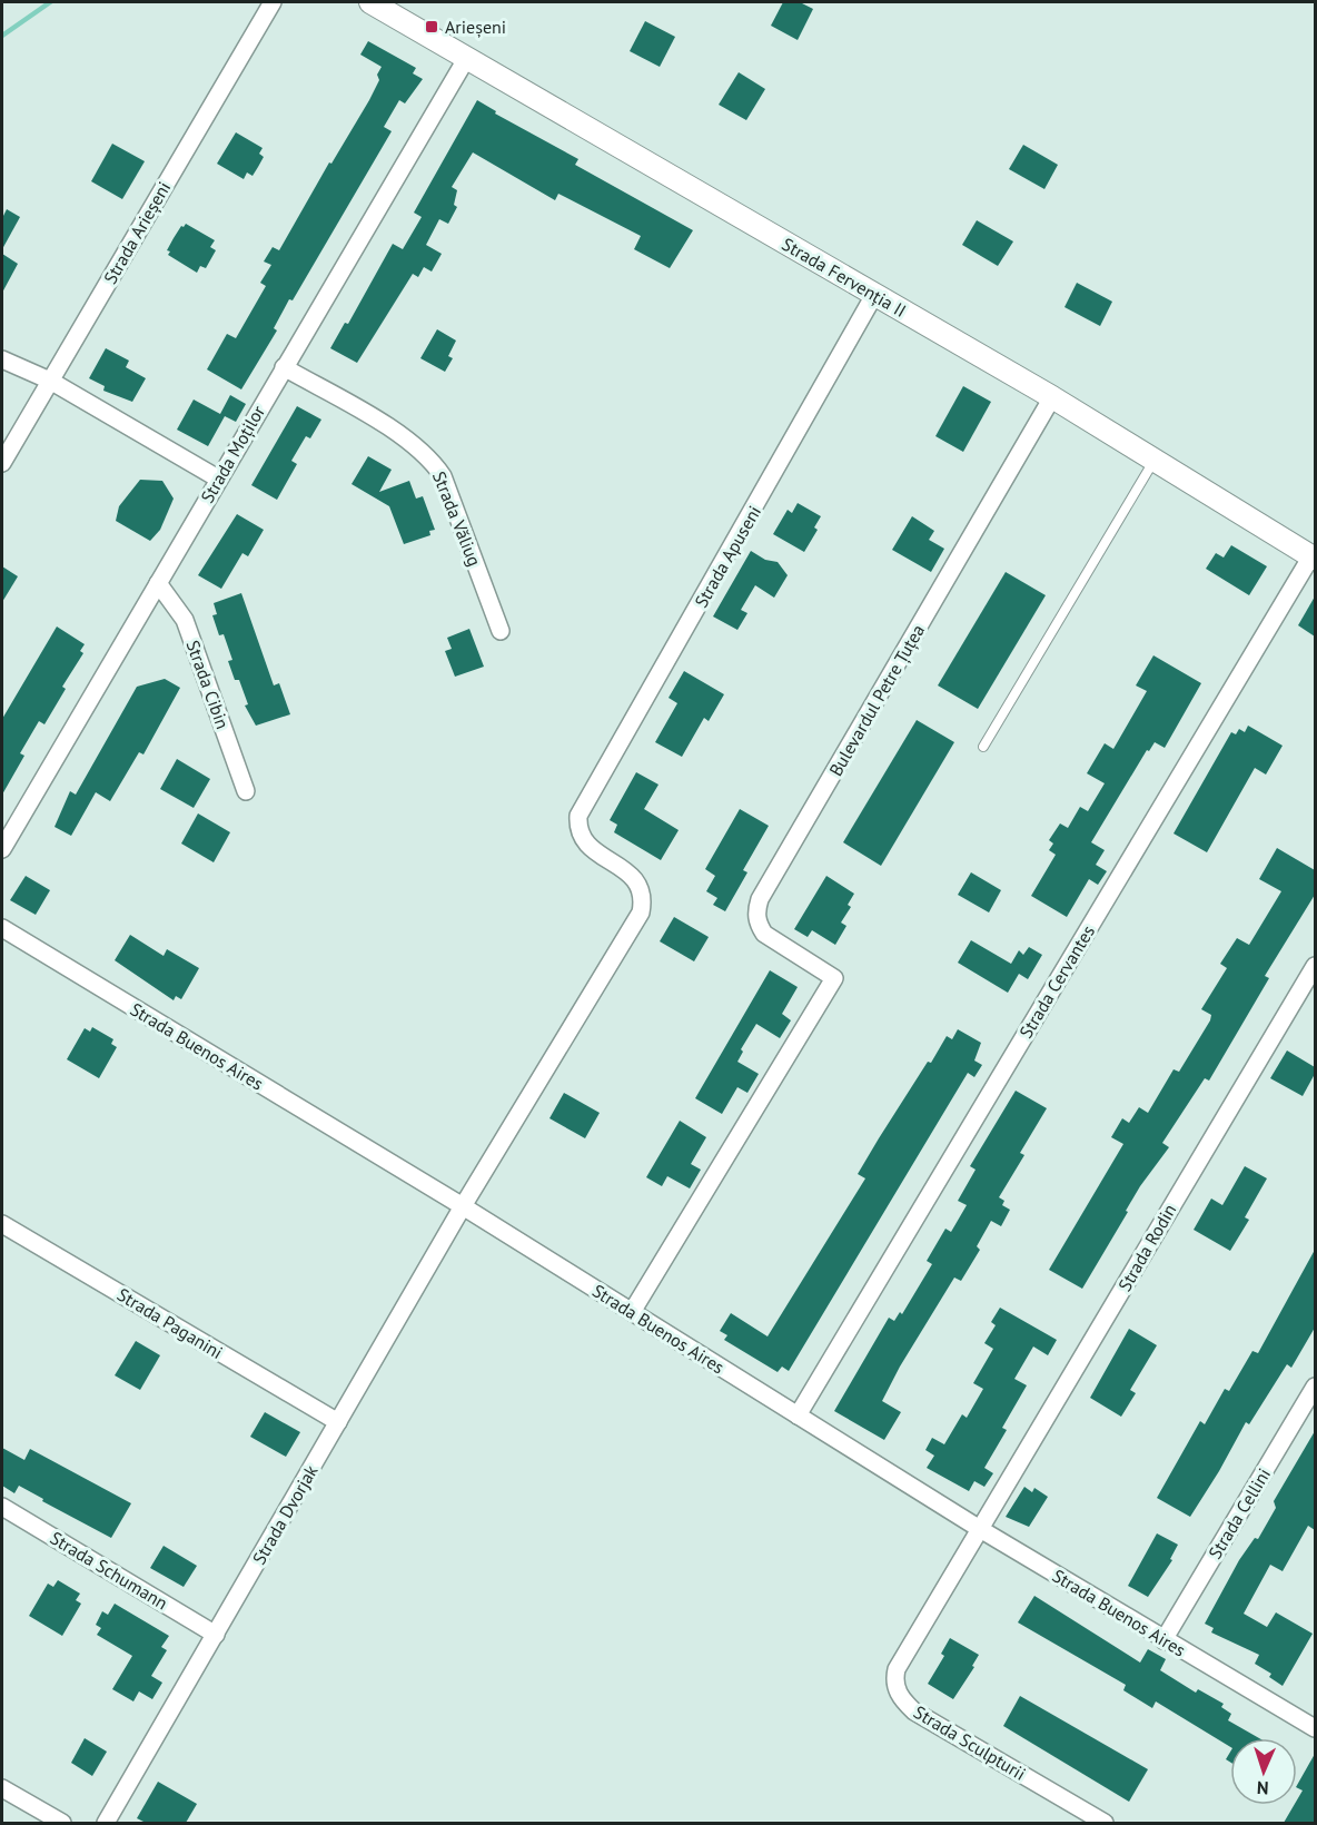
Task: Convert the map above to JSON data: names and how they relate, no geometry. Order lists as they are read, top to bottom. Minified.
{"streets":{"street":["Strada Arieșeni","Strada Fervenția II","Strada Moților","Strada Văliug","Strada Apuseni","Strada Cibin","Bulevardul Petre Țuțea","Strada Cervantes","Strada Buenos Aires","Strada Rodin","Strada Paganini","Strada Cellini","Strada Dvorjak","Strada Schumann","Strada Sculpturii"]},"crossings":[["Strada Fervenția II","Strada Moților"],["Strada Fervenția II","Strada Apuseni"],["Strada Fervenția II","Bulevardul Petre Țuțea"],["Strada Fervenția II","Strada Cervantes"],["Strada Moților","Strada Văliug"],["Strada Moților","Strada Cibin"],["Strada Apuseni","Strada Dvorjak"],["Bulevardul Petre Țuțea","Strada Buenos Aires"],["Strada Cervantes","Strada Buenos Aires"],["Strada Buenos Aires","Strada Rodin"],["Strada Buenos Aires","Strada Cellini"],["Strada Buenos Aires","Strada Dvorjak"],["Strada Buenos Aires","Strada Sculpturii"],["Strada Rodin","Strada Sculpturii"],["Strada Paganini","Strada Dvorjak"],["Strada Dvorjak","Strada Schumann"]],"places":{"transit":["Arieșeni"]},"north":"bottom"}
